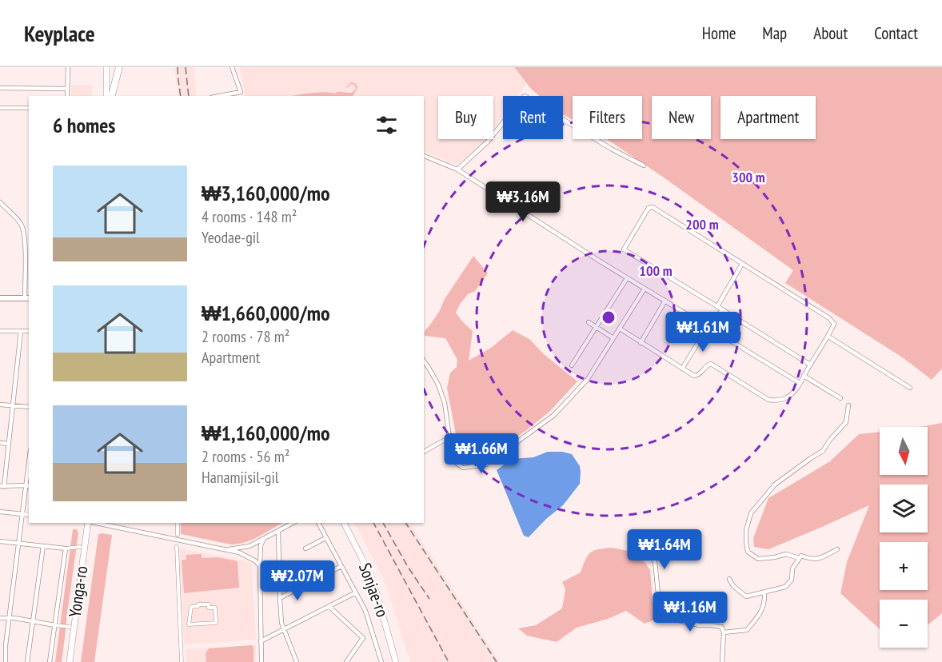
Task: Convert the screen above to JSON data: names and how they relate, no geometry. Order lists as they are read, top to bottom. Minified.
{"streets":{"main road":["Sonjae-ro","Yonga-ro"]},"north":"bottom","page":{"header":"Keyplace","nav":["Home","Map","About","Contact"],"chip":["Buy","Rent","Filters","New","Apartment"],"heading":"6 homes","list":[{"name":"₩3,160,000/mo","note":"4 rooms · 148 m² · Yeodae-gil"},{"name":"₩1,660,000/mo","note":"2 rooms · 78 m² · Apartment"},{"name":"₩1,160,000/mo","note":"2 rooms · 56 m² · Hanamjisil-gil"}],"price":["₩3.16M","₩1.61M","₩1.66M","₩1.64M","₩2.07M","₩1.16M"],"map_buttons":["+","−"]},"rings":["300 m","200 m","100 m"]}
